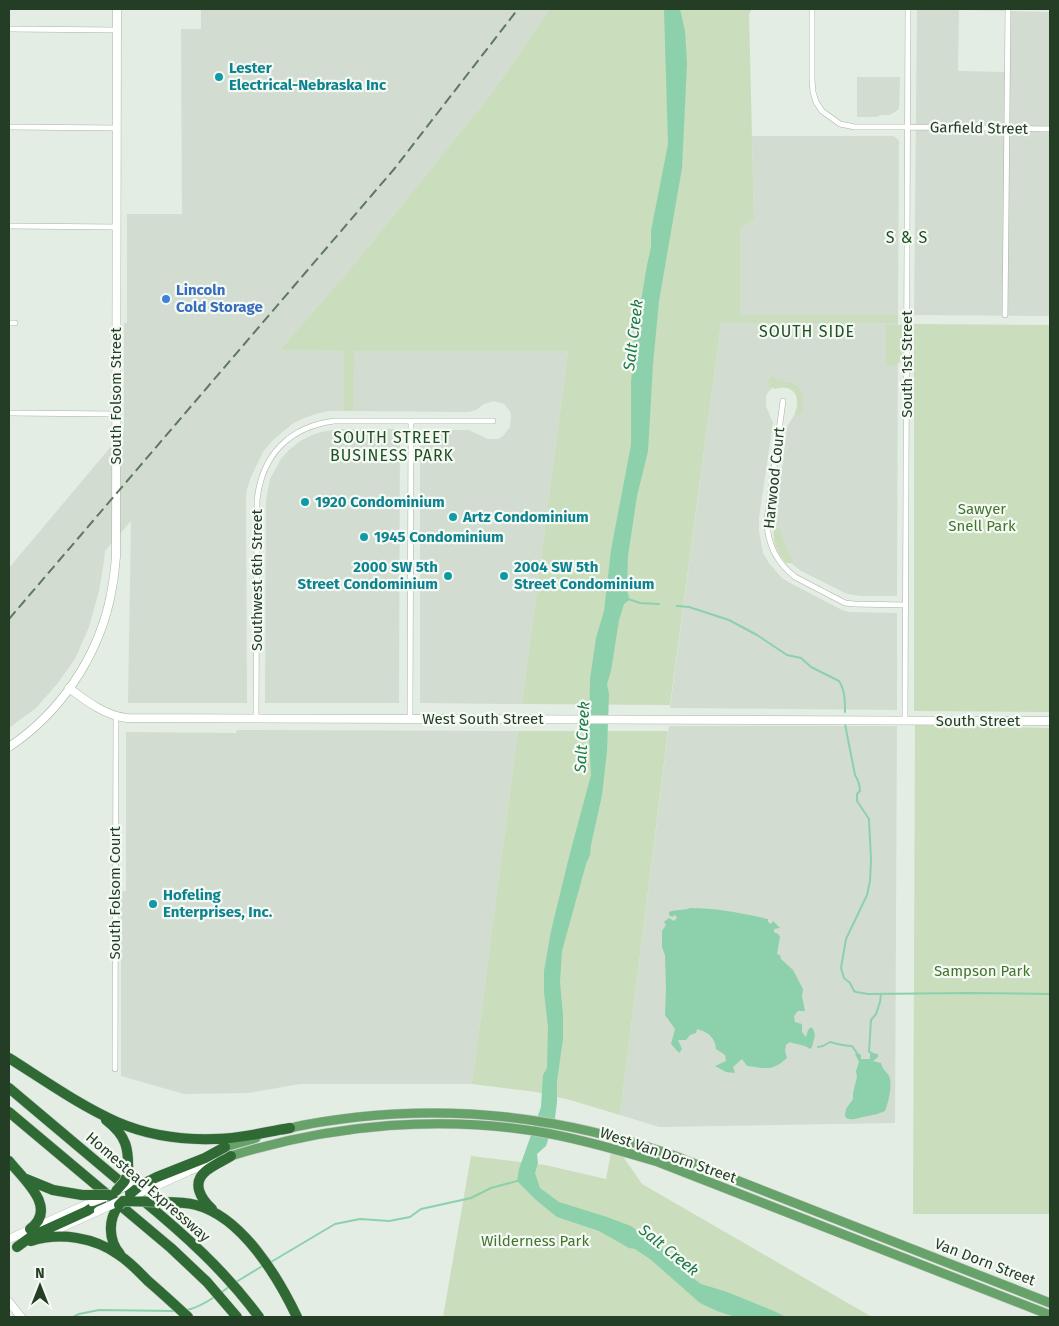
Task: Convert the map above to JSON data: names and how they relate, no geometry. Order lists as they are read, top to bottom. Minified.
{"streets":{"highway":["Homestead Expressway"],"main road":["West Van Dorn Street","Van Dorn Street"],"street":["Garfield Street","South 1st Street","South Folsom Street","Harwood Court","Southwest 6th Street","West South Street","South Street","South Folsom Court"]},"crossings":[["Garfield Street","South 1st Street"],["South 1st Street","Harwood Court"],["South 1st Street","West South Street"],["South 1st Street","South Street"],["South Folsom Street","West South Street"],["Southwest 6th Street","West South Street"],["West South Street","South Street"],["West South Street","South Folsom Court"],["West Van Dorn Street","Van Dorn Street"]],"districts":["S & S","SOUTH SIDE","SOUTH STREET BUSINESS PARK"],"water":["Salt Creek"],"parks":["Sawyer Snell Park","Sampson Park","Wilderness Park"],"places":["Lester Electrical-Nebraska Inc","Lincoln Cold Storage","1920 Condominium","Artz Condominium","1945 Condominium","2000 SW 5th Street Condominium","2004 SW 5th Street Condominium","Hofeling Enterprises, Inc."],"north":"top"}
